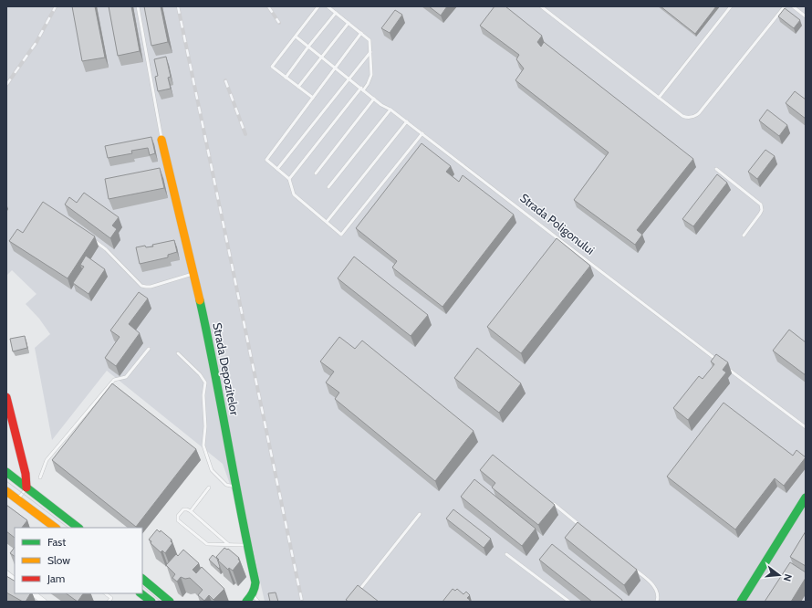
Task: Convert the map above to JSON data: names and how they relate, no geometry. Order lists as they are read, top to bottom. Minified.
{"streets":{"street":["Strada Depozitelor"],"lane":["Strada Poligonului"]},"legend":["Fast","Slow","Jam"],"north":"right"}
